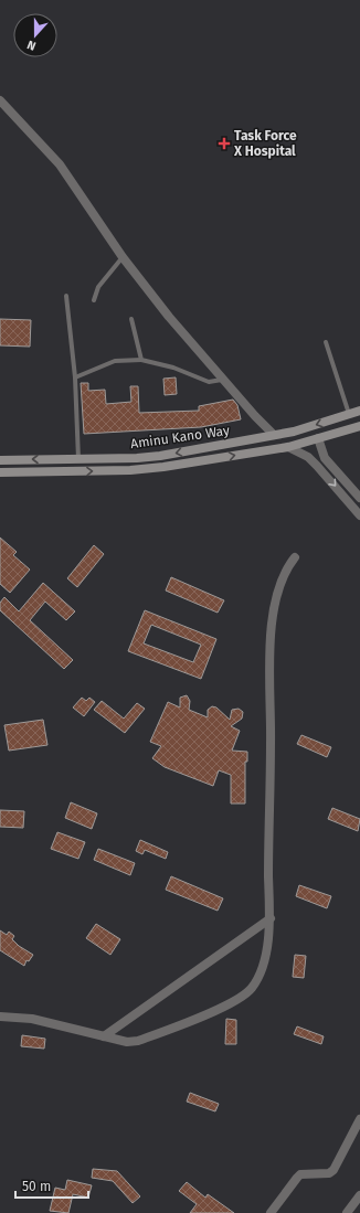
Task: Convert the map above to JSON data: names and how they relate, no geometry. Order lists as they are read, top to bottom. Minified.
{"streets":{"main road":["Aminu Kano Way"]},"places":{"health":["Task Force X Hospital"]},"scale_bar":"50 m","north":"bottom"}
